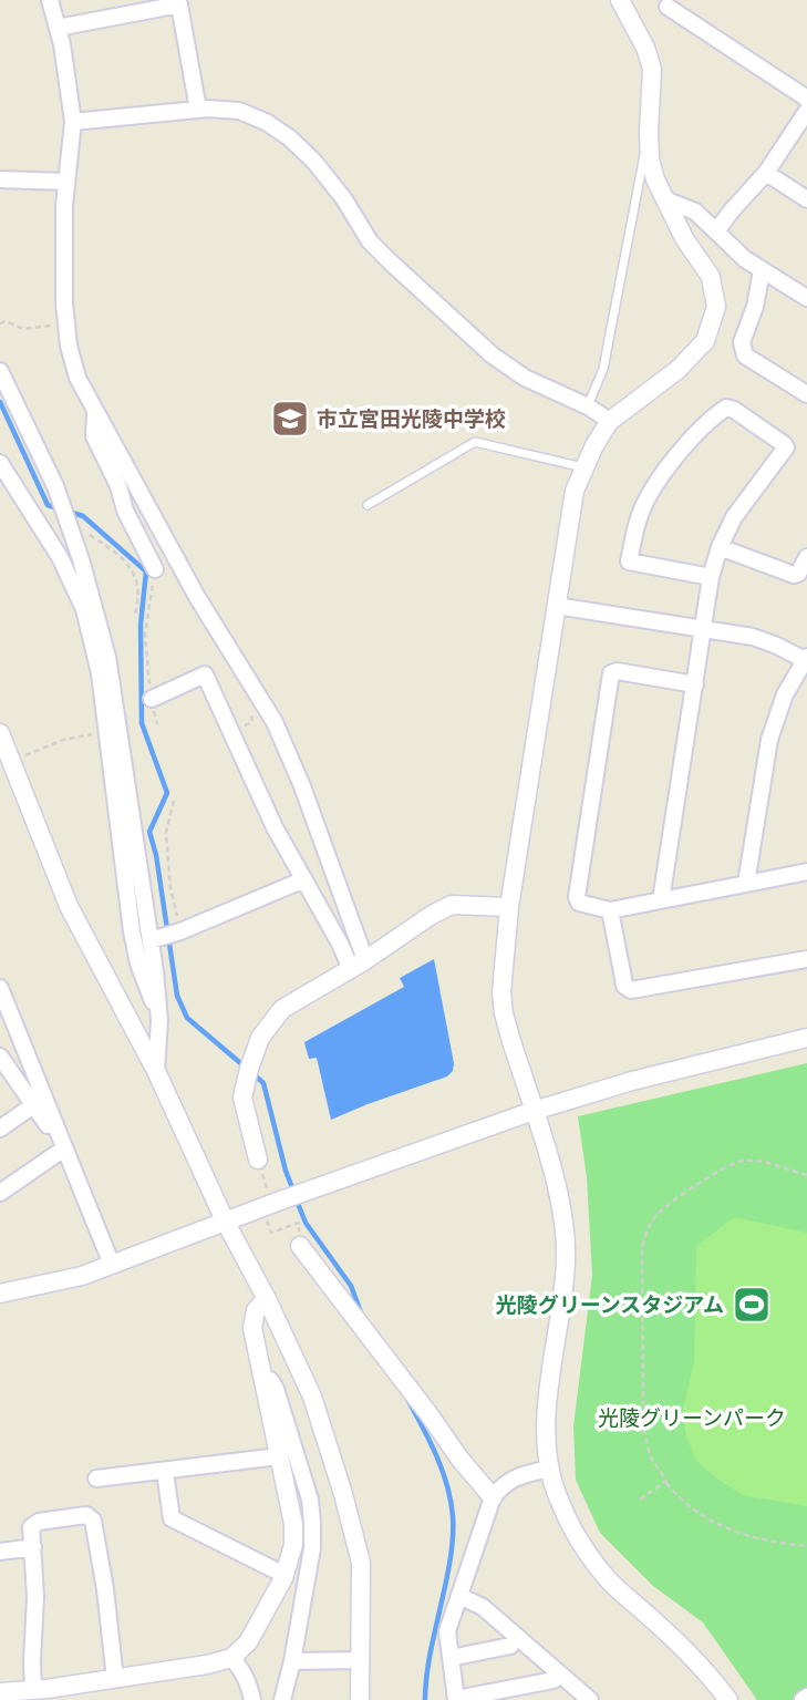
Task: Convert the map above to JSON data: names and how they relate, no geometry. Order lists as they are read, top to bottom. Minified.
{"parks":["光陵グリーンパーク"],"places":{"school or university":["市立宮田光陵中学校"],"sports":["光陵グリーンスタジアム"]}}
